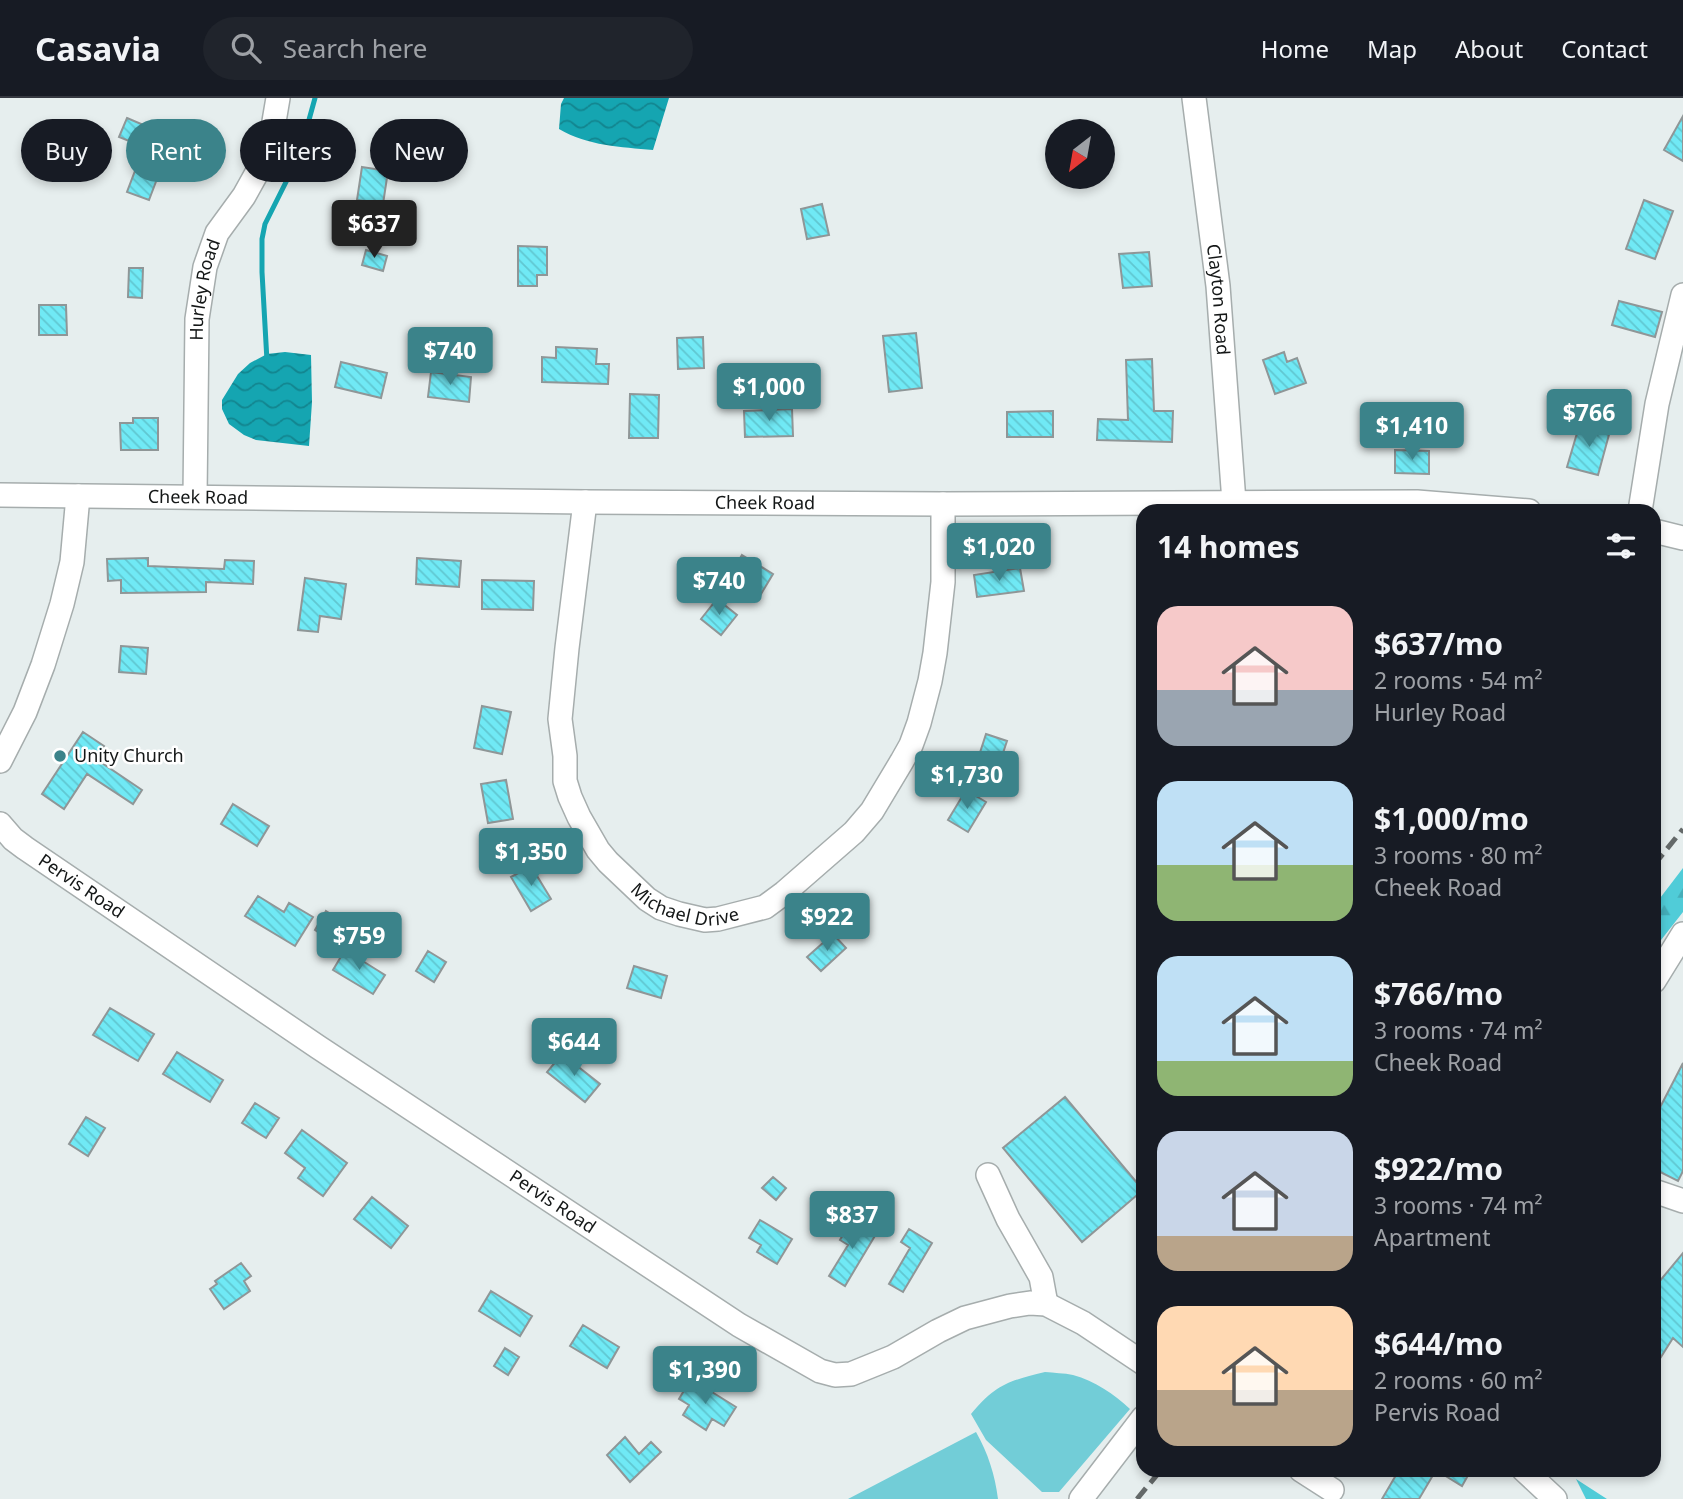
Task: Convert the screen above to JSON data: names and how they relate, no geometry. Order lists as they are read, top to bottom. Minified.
{"streets":{"street":["Hurley Road","Clayton Road","Cheek Road","Pervis Road","Michael Drive"]},"crossings":[["Hurley Road","Cheek Road"],["Clayton Road","Cheek Road"],["Cheek Road","Michael Drive"]],"places":["Unity Church"],"north":"bottom left","page":{"header":"Casavia","search":"Search here","nav":["Home","Map","About","Contact"],"chip":["Buy","Rent","Filters","New"],"price":["$637","$740","$1,000","$766","$1,410","$1,020","$740","$1,730","$1,350","$922","$759","$644","$837","$1,390"],"heading":"14 homes","list":[{"name":"$637/mo","note":"2 rooms · 54 m² · Hurley Road"},{"name":"$1,000/mo","note":"3 rooms · 80 m² · Cheek Road"},{"name":"$766/mo","note":"3 rooms · 74 m² · Cheek Road"},{"name":"$922/mo","note":"3 rooms · 74 m² · Apartment"},{"name":"$644/mo","note":"2 rooms · 60 m² · Pervis Road"}]}}
